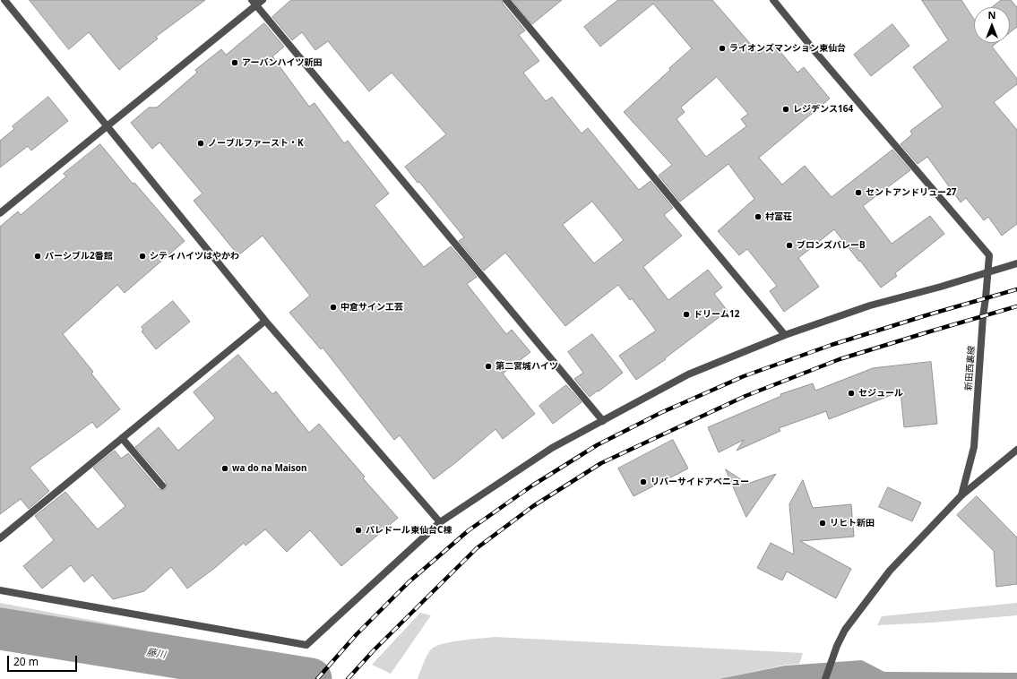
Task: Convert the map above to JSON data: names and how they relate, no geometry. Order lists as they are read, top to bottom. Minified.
{"streets":{"street":["新田西裏線"]},"water":["藤川"],"places":["ライオンズマンション東仙台","アーバンハイツ新田","レジデンス164","ノーブルファースト・K","セントアンドリュー27","村富荘","ブロンズバレーB","パーシブル2番館","シティハイツはやかわ","中倉サイン工芸","ドリーム12","第二宮城ハイツ","セジュール","wa do na Maison","リバーサイドアベニュー","リヒト新田","パレドール東仙台C棟"],"scale_bar":"20 m","north":"top"}
